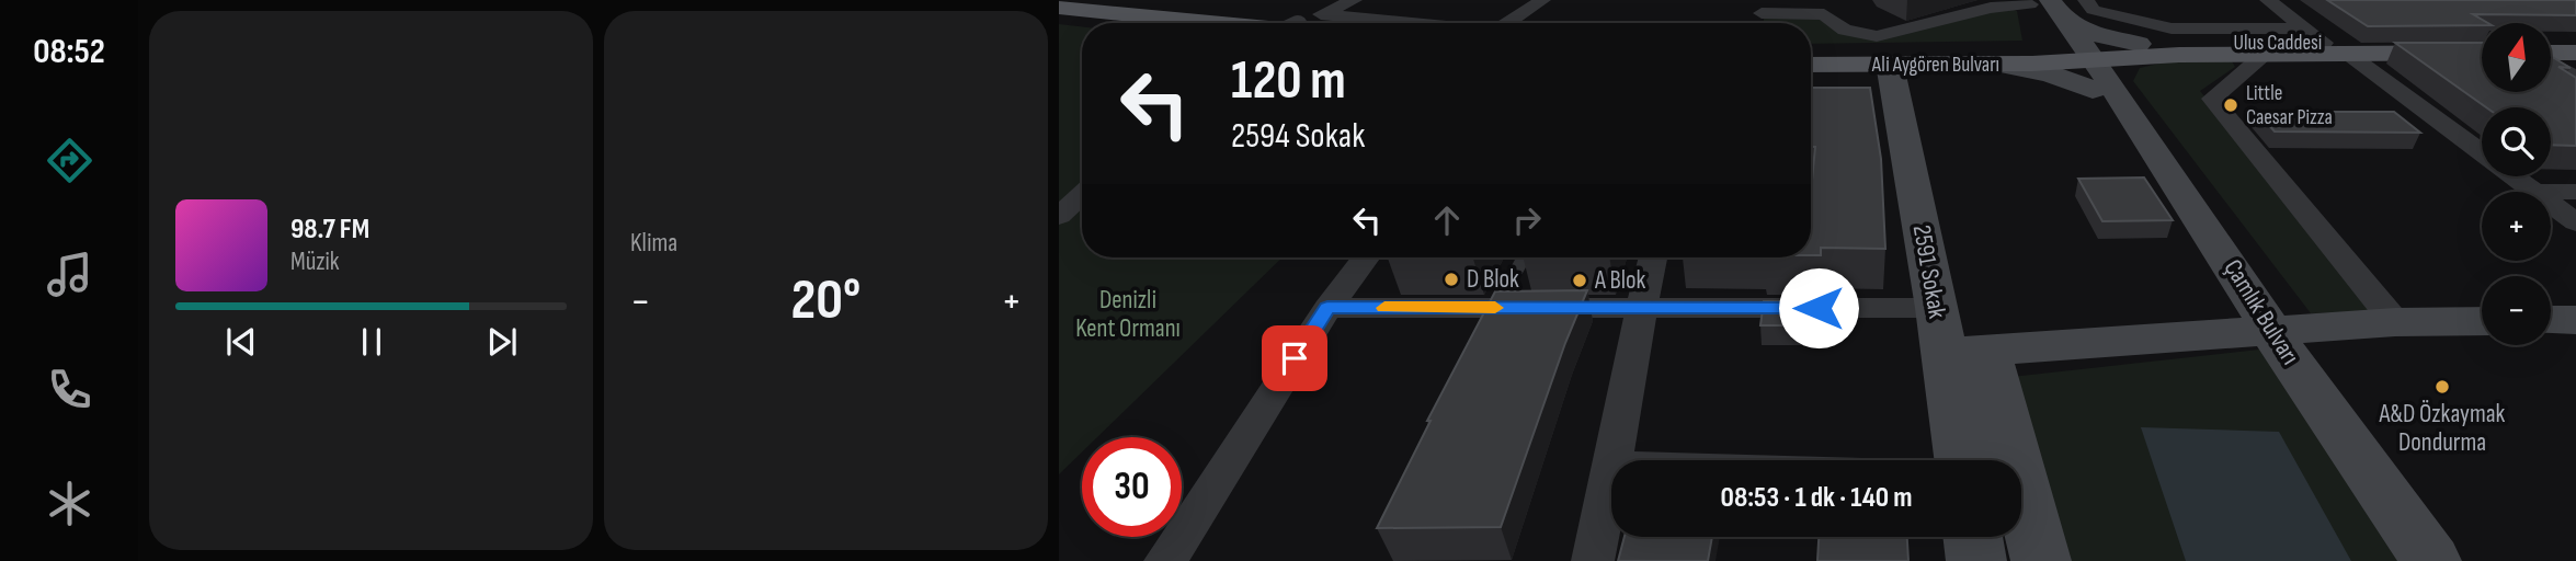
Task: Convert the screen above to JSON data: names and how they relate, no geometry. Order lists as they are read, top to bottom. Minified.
{"streets":{"main road":["Ulus Caddesi","Ali Aygören Bulvarı"],"street":["2591 Sokak","Çamlık Bulvarı"]},"crossings":[["Ulus Caddesi","Ali Aygören Bulvarı"],["Ulus Caddesi","Çamlık Bulvarı"],["Ali Aygören Bulvarı","Çamlık Bulvarı"]],"parks":["Denizli Kent Ormanı"],"places":["Little Caesar Pizza","D Blok","A Blok","A&D Özkaymak Dondurma"],"north":"top","page":{"tabs":"08:52","tile":"Klima","map_buttons":["+","−"],"turn":["120 m","2594 Sokak"],"song":["98.7 FM","Müzik"],"heat":["−","20°","+"],"limit":"30","trip":"08:53 · 1 dk · 140 m"}}
